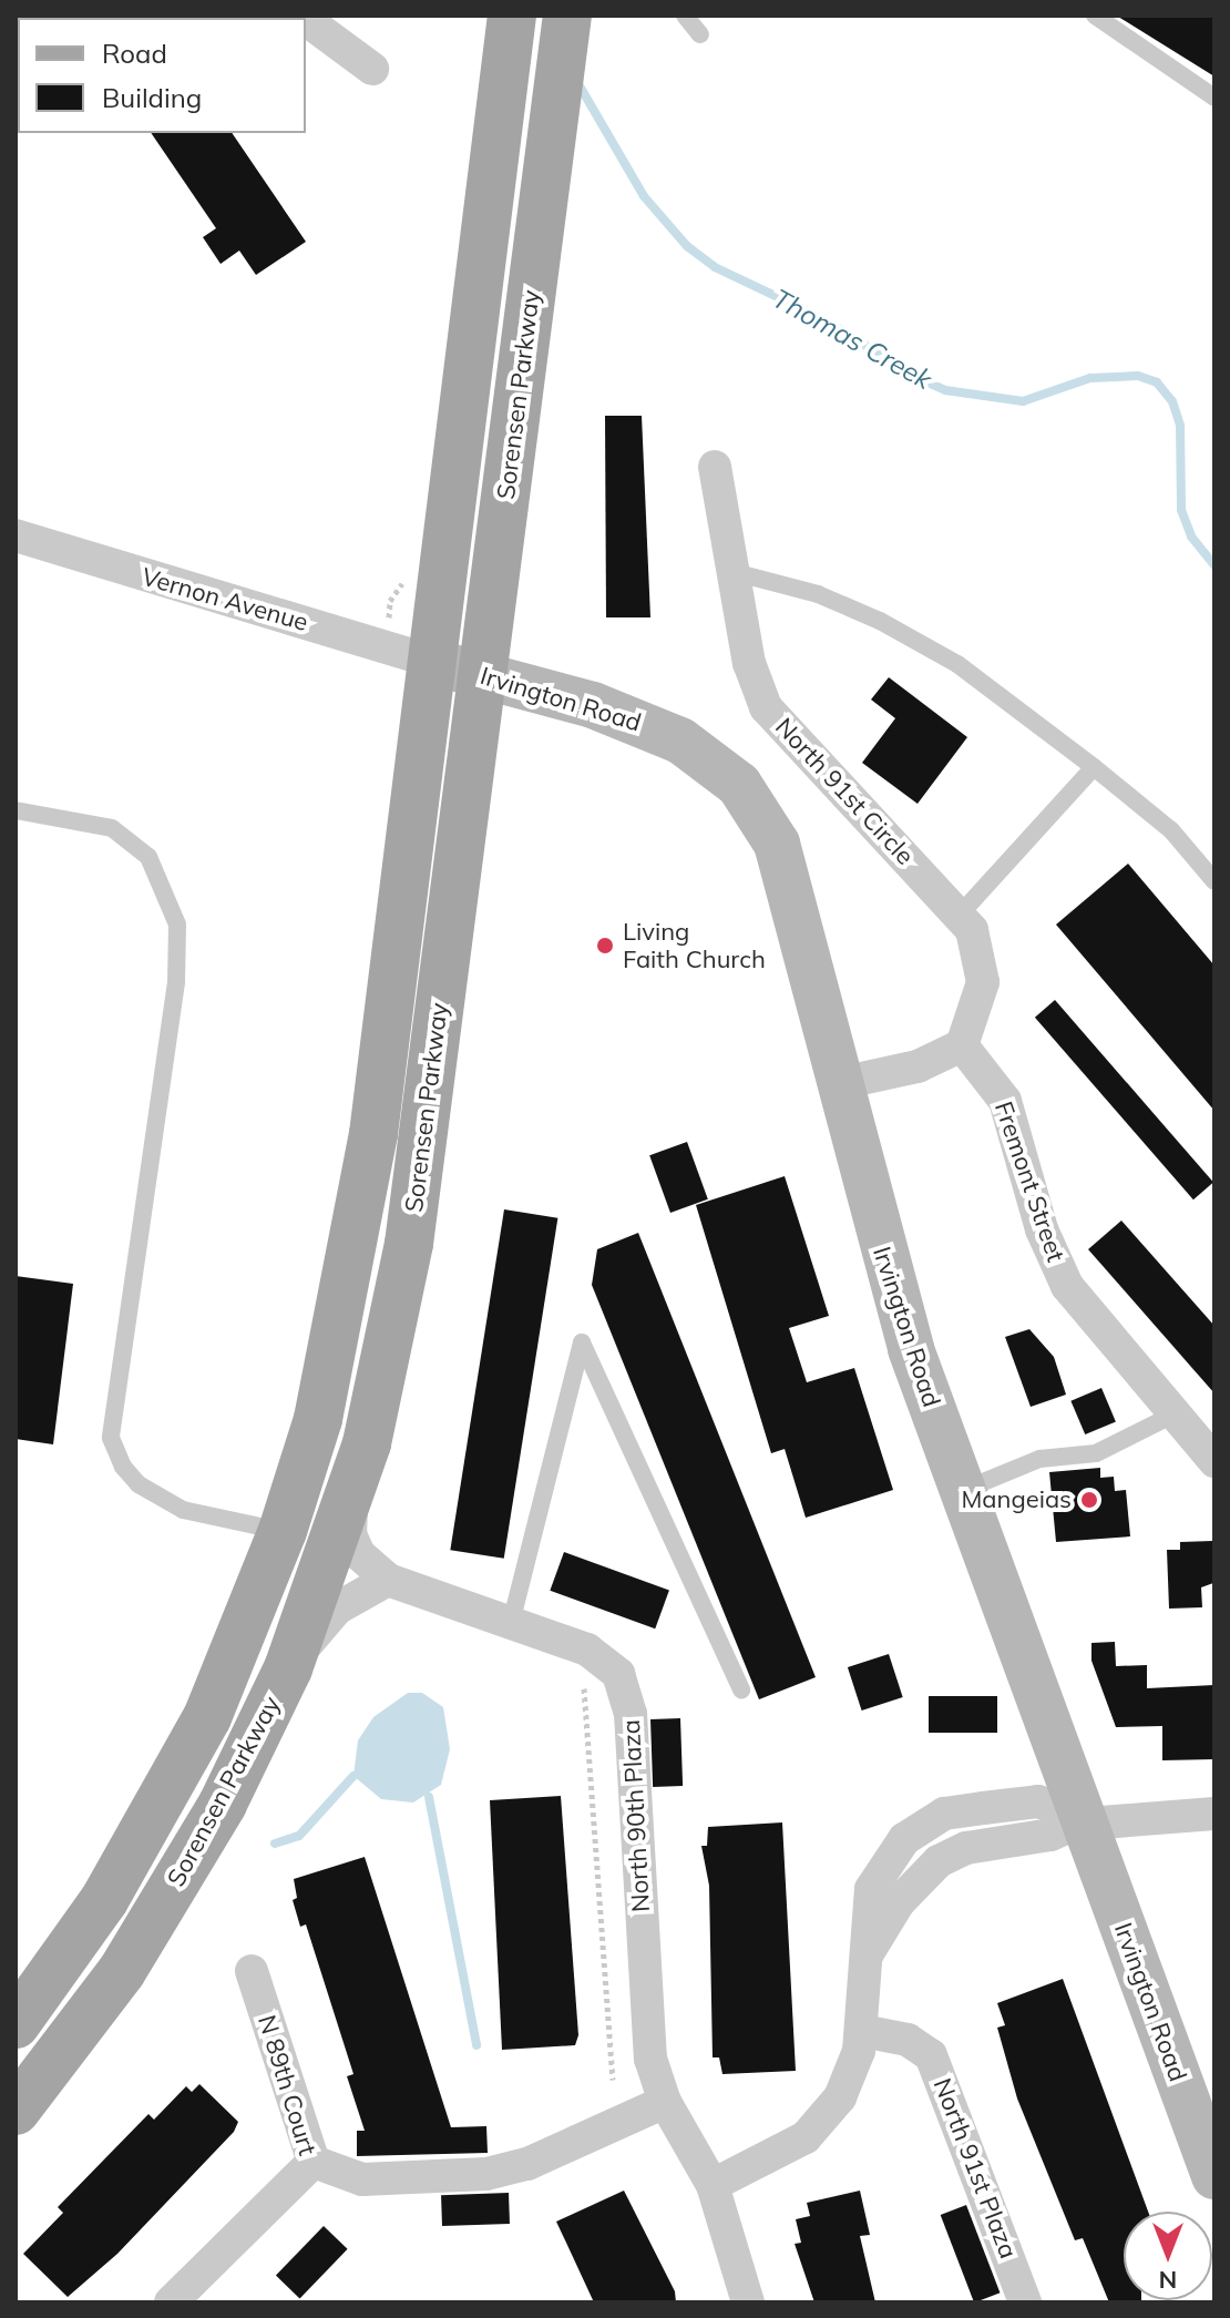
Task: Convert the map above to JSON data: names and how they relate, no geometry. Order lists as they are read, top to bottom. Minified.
{"streets":{"main road":["Sorensen Parkway"],"street":["Vernon Avenue","Irvington Road","North 91st Circle","Fremont Street","North 90th Plaza","N 89th Court","North 91st Plaza"]},"crossings":[["Sorensen Parkway","Vernon Avenue"],["Sorensen Parkway","Irvington Road"],["Vernon Avenue","Irvington Road"],["North 91st Circle","Fremont Street"]],"water":["Thomas Creek"],"places":["Living Faith Church","Mangeias"],"legend":["Road","Building"],"north":"bottom"}
